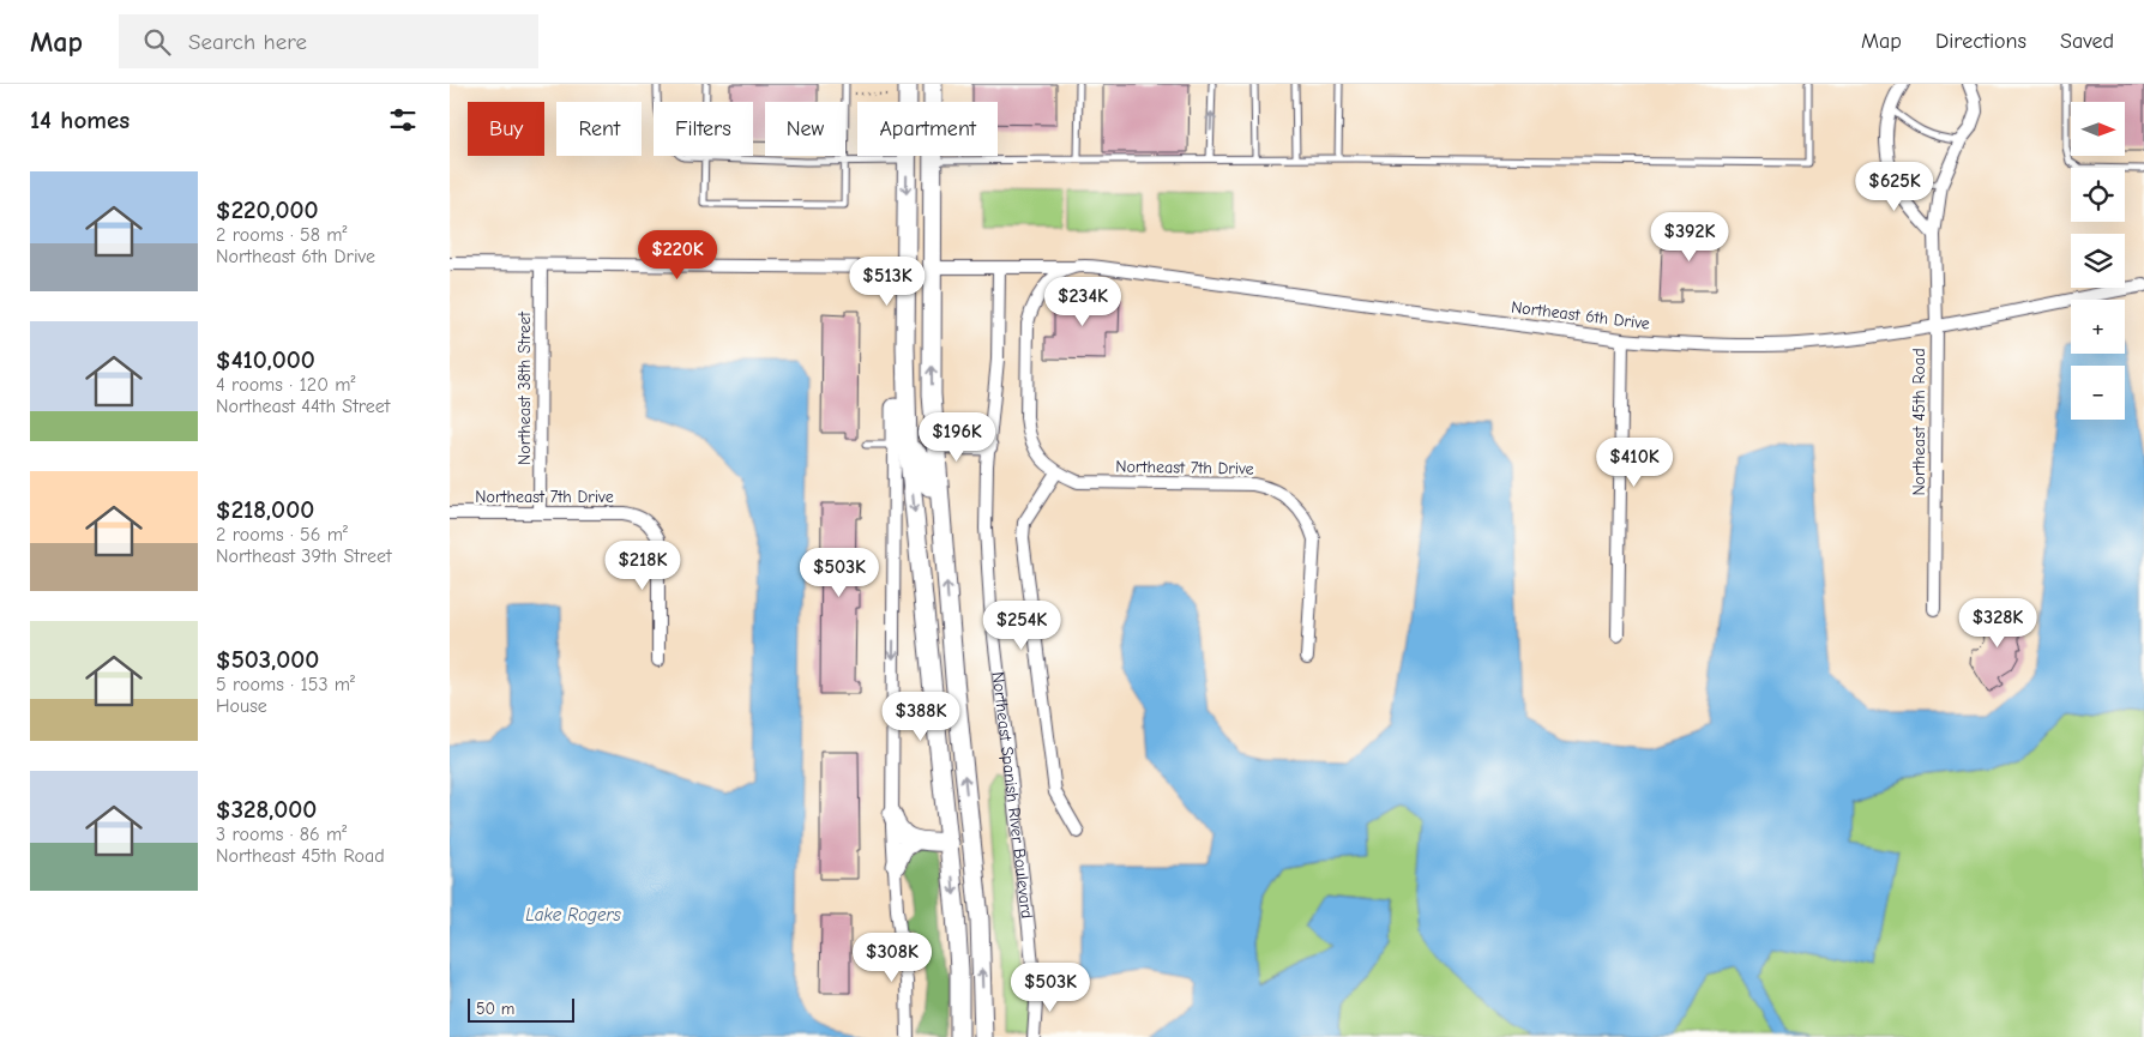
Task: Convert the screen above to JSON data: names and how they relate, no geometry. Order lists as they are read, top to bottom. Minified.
{"streets":{"street":["Northeast 6th Drive","Northeast 38th Street","Northeast 45th Road","Northeast 7th Drive","Northeast Spanish River Boulevard"]},"crossings":[["Northeast 6th Drive","Northeast 45th Road"],["Northeast 6th Drive","Northeast Spanish River Boulevard"],["Northeast 38th Street","Northeast 7th Drive"]],"water":["Lake Rogers"],"scale_bar":"50 m","north":"right","page":{"header":"Map","search":"Search here","nav":["Map","Directions","Saved"],"heading":"14 homes","map_buttons":["+","−"],"chip":["Buy","Rent","Filters","New","Apartment"],"list":[{"name":"$220,000","note":"2 rooms · 58 m² · Northeast 6th Drive"},{"name":"$410,000","note":"4 rooms · 120 m² · Northeast 44th Street"},{"name":"$218,000","note":"2 rooms · 56 m² · Northeast 39th Street"},{"name":"$503,000","note":"5 rooms · 153 m² · House"},{"name":"$328,000","note":"3 rooms · 86 m² · Northeast 45th Road"}],"price":["$625K","$392K","$220K","$513K","$234K","$196K","$410K","$218K","$503K","$328K","$254K","$388K","$308K","$503K"],"scale":"50 m"}}
